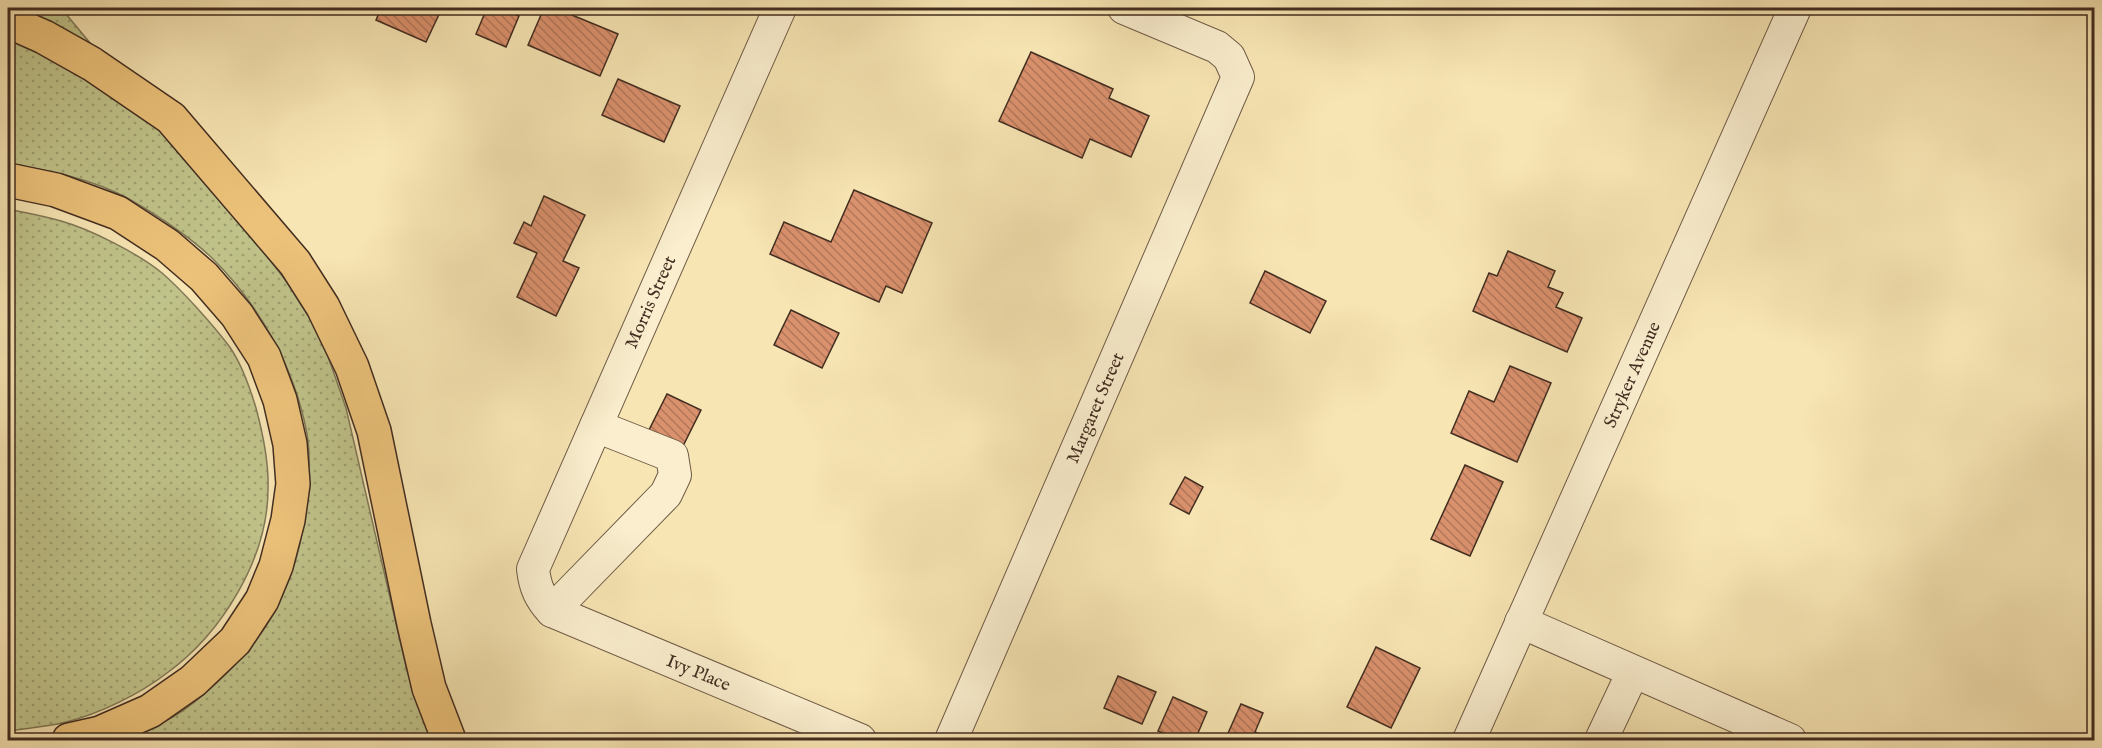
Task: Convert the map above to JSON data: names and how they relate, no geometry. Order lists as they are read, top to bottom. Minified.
{"streets":{"street":["Morris Street","Stryker Avenue","Margaret Street","Ivy Place"]},"crossings":[["Morris Street","Ivy Place"]]}
